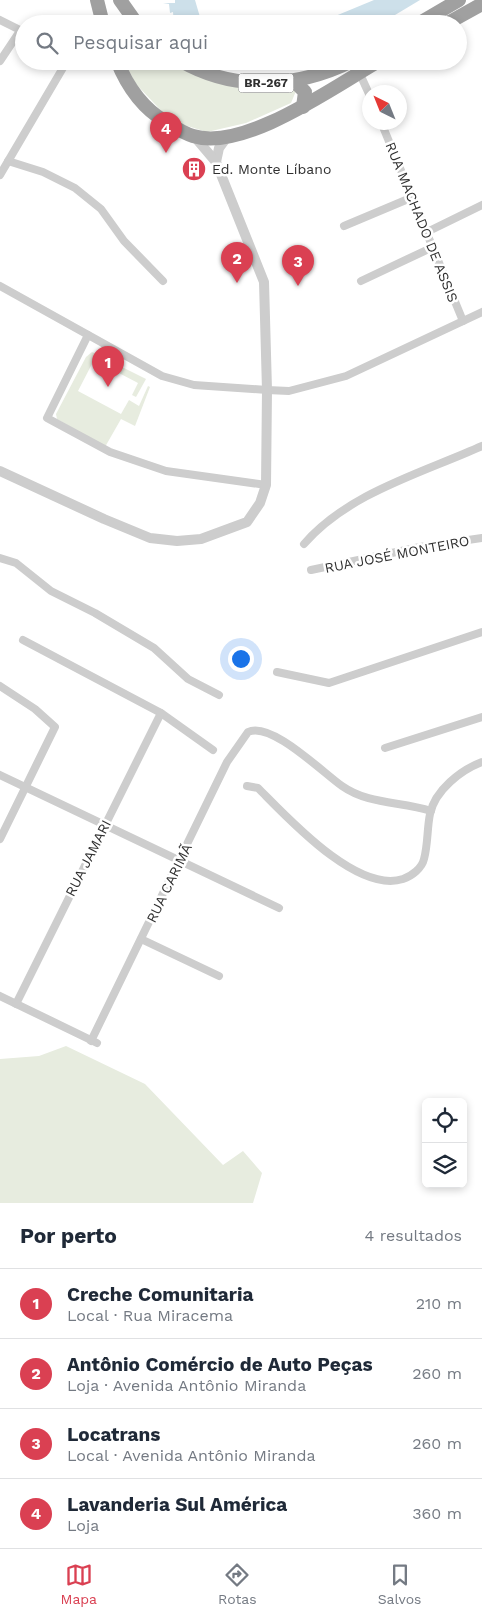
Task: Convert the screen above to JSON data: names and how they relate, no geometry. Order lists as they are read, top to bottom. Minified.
{"streets":{"highway":["BR-267"],"street":["RUA MACHADO DE ASSIS","RUA JOSÉ MONTEIRO","RUA JAMARI","RUA CARIMÃ"]},"crossings":[["RUA JAMARI","RUA CARIMÃ"]],"places":{"building":["Ed. Monte Líbano"]},"north":"top left","page":{"search":"Pesquisar aqui","pins":["4","2","3","1"],"heading":["Por perto","4 resultados"],"list":[{"mark":"1","name":"Creche Comunitaria","note":"Local · Rua Miracema","value":"210 m"},{"mark":"2","name":"Antônio Comércio de Auto Peças","note":"Loja · Avenida Antônio Miranda","value":"260 m"},{"mark":"3","name":"Locatrans","note":"Local · Avenida Antônio Miranda","value":"260 m"},{"mark":"4","name":"Lavanderia Sul América","note":"Loja","value":"360 m"}],"nav":["Mapa","Rotas","Salvos"]}}
